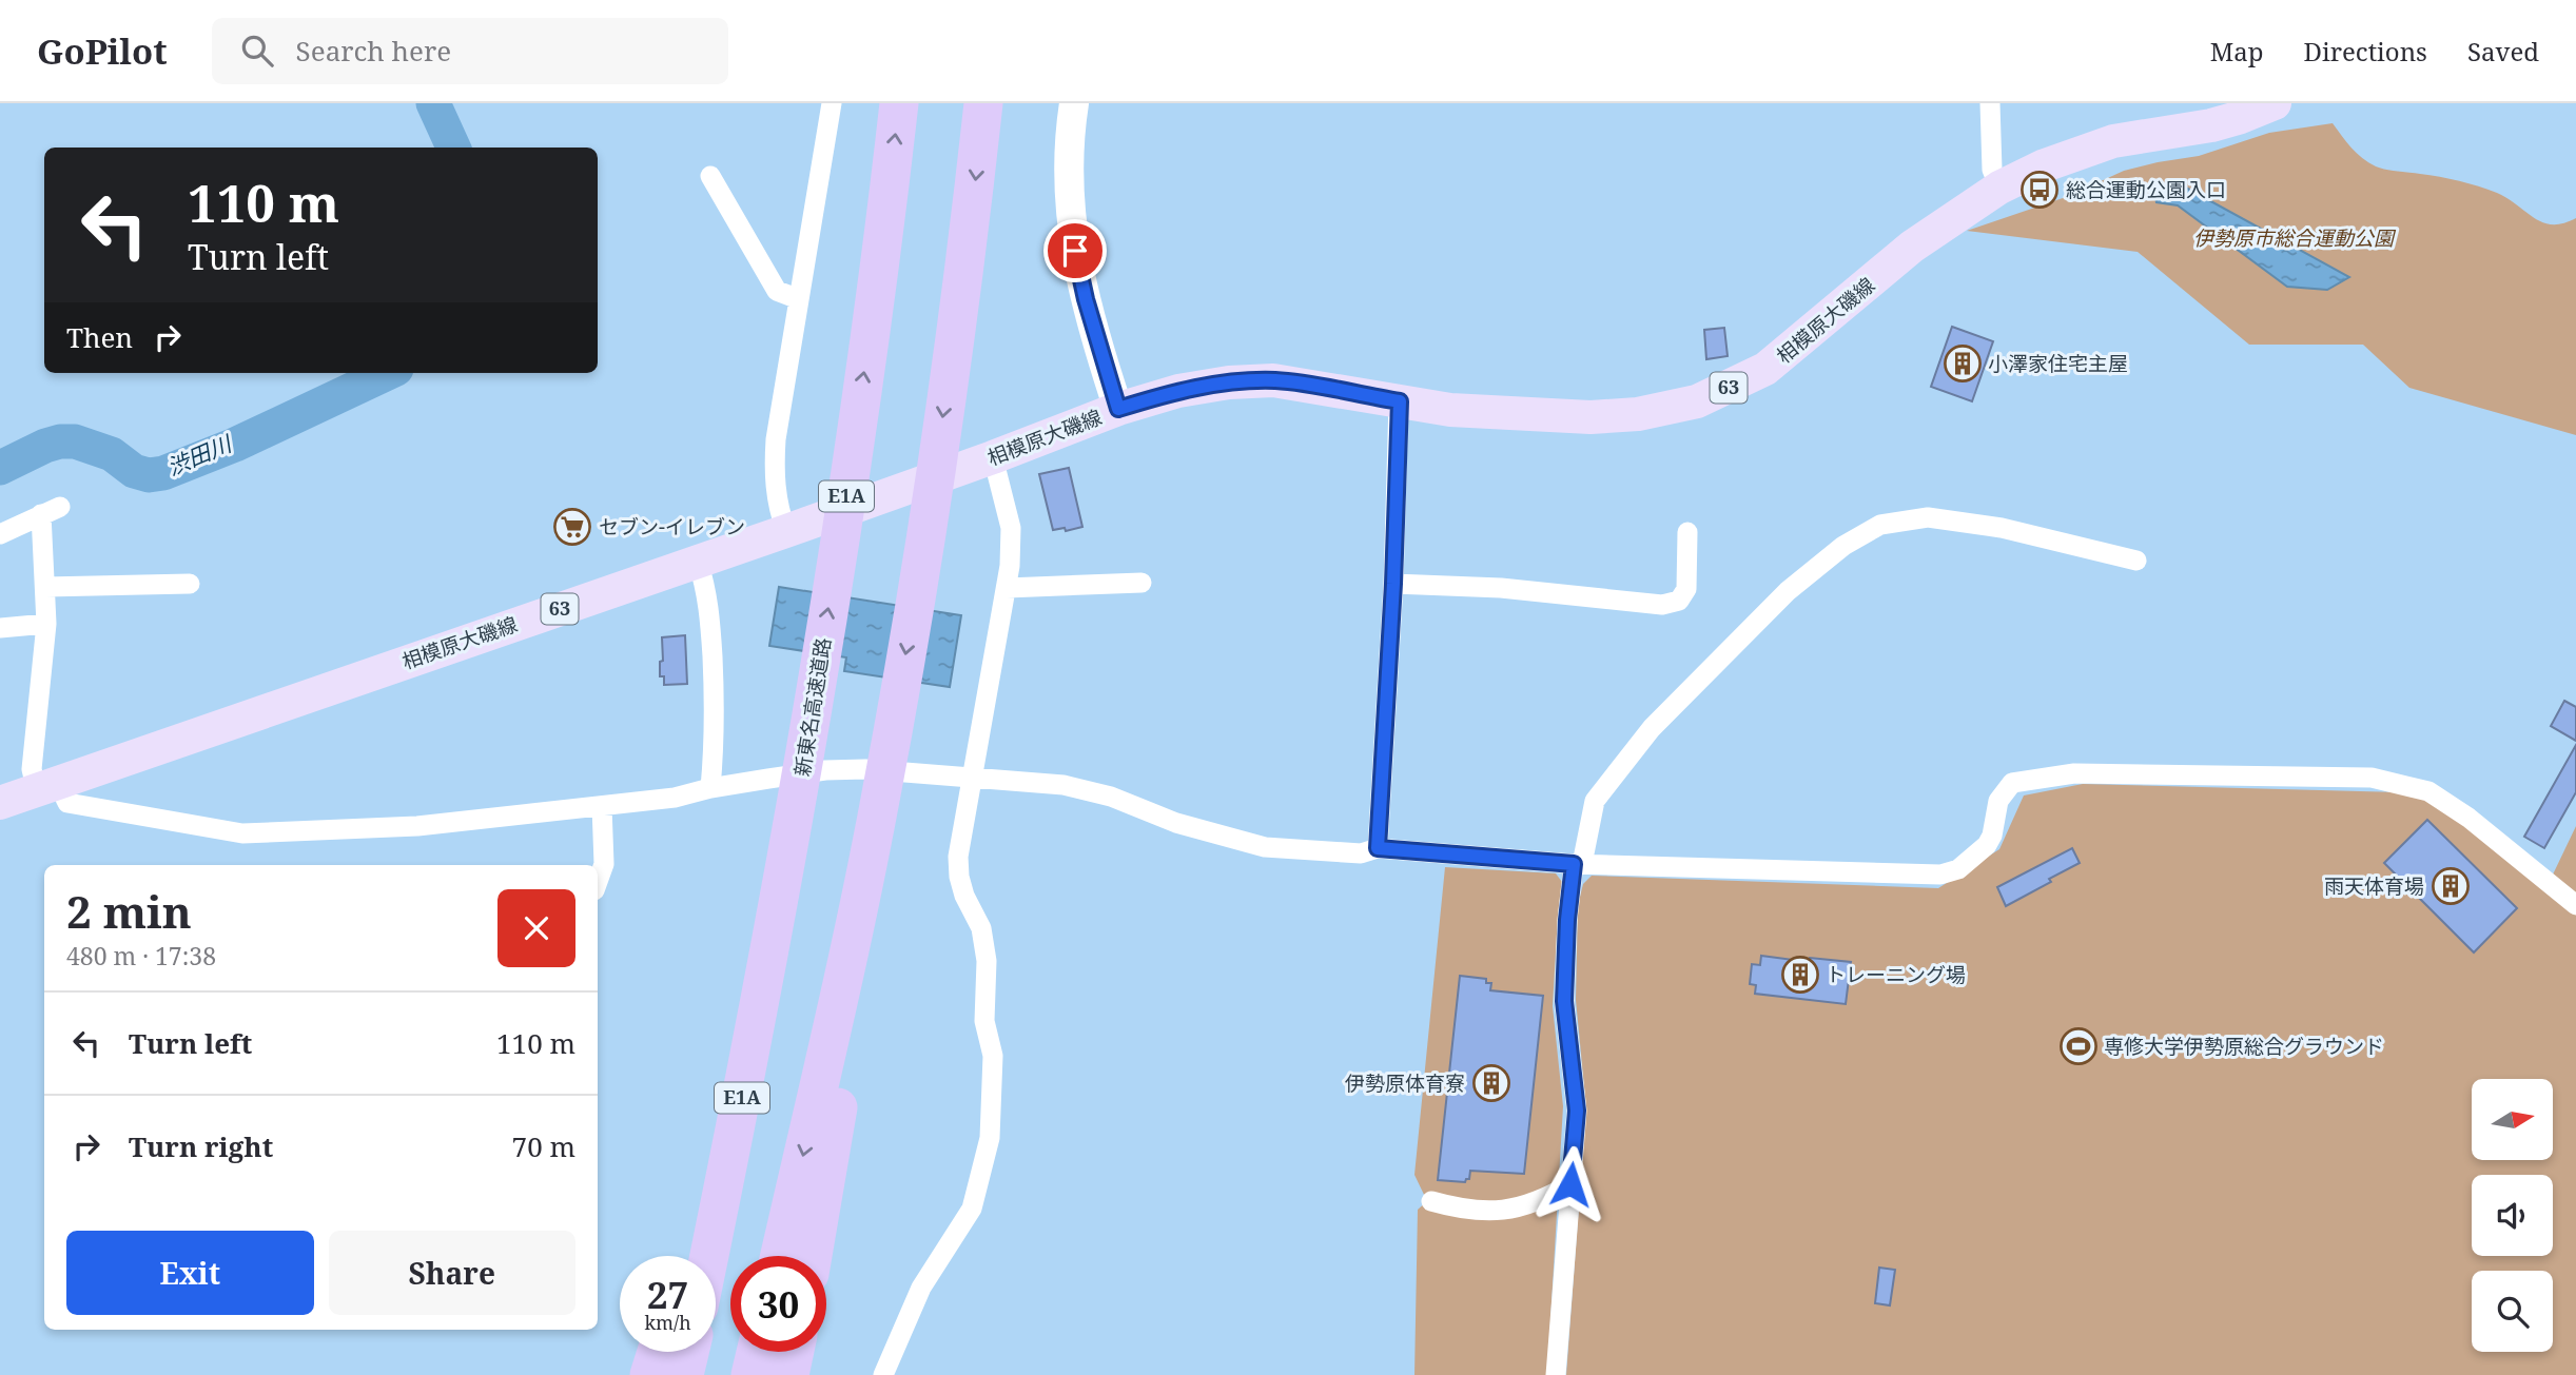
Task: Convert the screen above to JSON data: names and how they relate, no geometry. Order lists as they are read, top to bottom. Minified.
{"streets":{"highway":["E1A","新東名高速道路"],"main road":["相模原大磯線","63"]},"crossings":[["E1A","新東名高速道路"]],"water":["渋田川"],"parks":["伊勢原市総合運動公園"],"places":{"bus stop":["総合運動公園入口"],"building":["小澤家住宅主屋","雨天体育場","トレーニング場","伊勢原体育寮"],"supermarket":["セブン-イレブン"],"sports":["専修大学伊勢原総合グラウンド"]},"north":"right","page":{"header":"GoPilot","search":"Search here","nav":["Map","Directions","Saved"],"turn":["110 m","Turn left"],"then":"Then","heading":["2 min","480 m · 17:38"],"list":[{"name":"Turn left","value":"110 m"},{"name":"Turn right","value":"70 m"}],"buttons":["Exit","Share"],"speed":"27 km/h","limit":"30"}}
